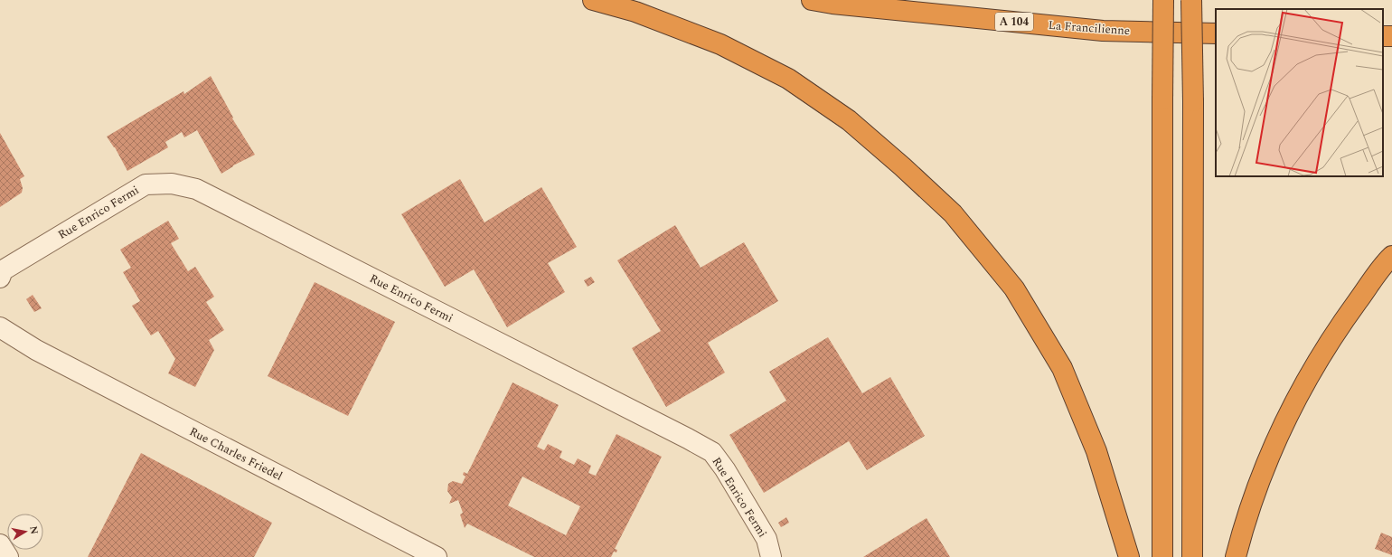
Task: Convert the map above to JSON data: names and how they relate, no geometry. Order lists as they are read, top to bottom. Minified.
{"streets":{"highway":["A 104","La Francilienne"],"lane":["Rue Enrico Fermi","Rue Charles Friedel"]},"north":"right"}
